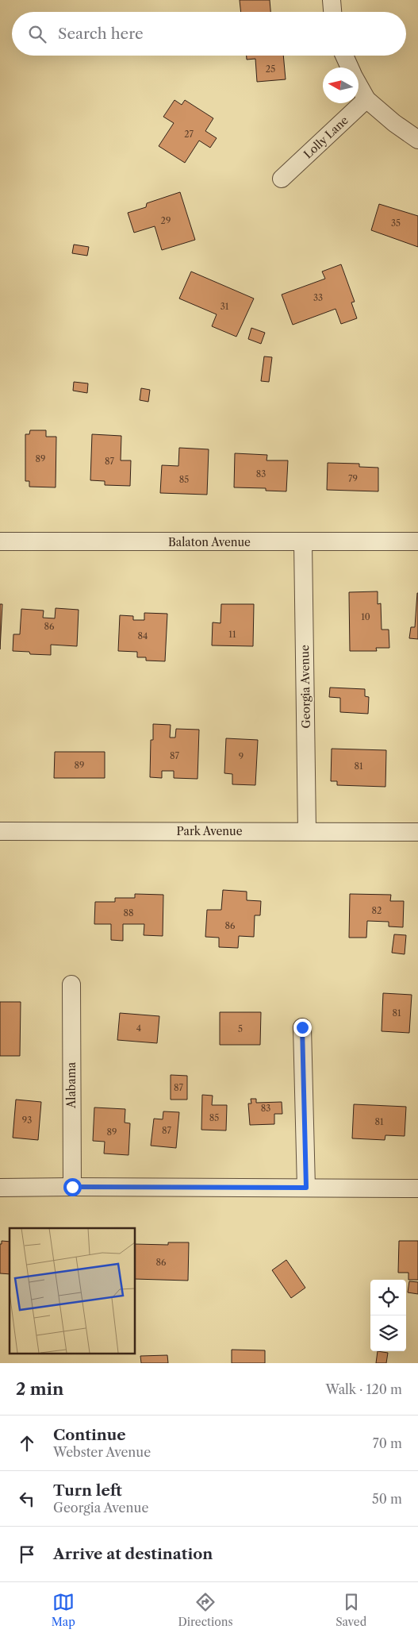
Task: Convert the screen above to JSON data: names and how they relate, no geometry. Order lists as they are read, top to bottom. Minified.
{"streets":{"street":["Lolly Lane","Balaton Avenue","Georgia Avenue","Park Avenue","Alabama"]},"crossings":[["Balaton Avenue","Georgia Avenue"],["Georgia Avenue","Park Avenue"]],"house_numbers":["25","27","29","35","33","31","89","87","83","79","85","10","86","11","84","87","9","89","81","82","88","86","81","4","5","87","83","85","93","81","87","89","86"],"north":"left","page":{"search":"Search here","heading":["2 min","Walk · 120 m"],"list":[["Continue","Webster Avenue","70 m"],["Turn left","Georgia Avenue","50 m"],"Arrive at destination"],"nav":["Map","Directions","Saved"]}}
